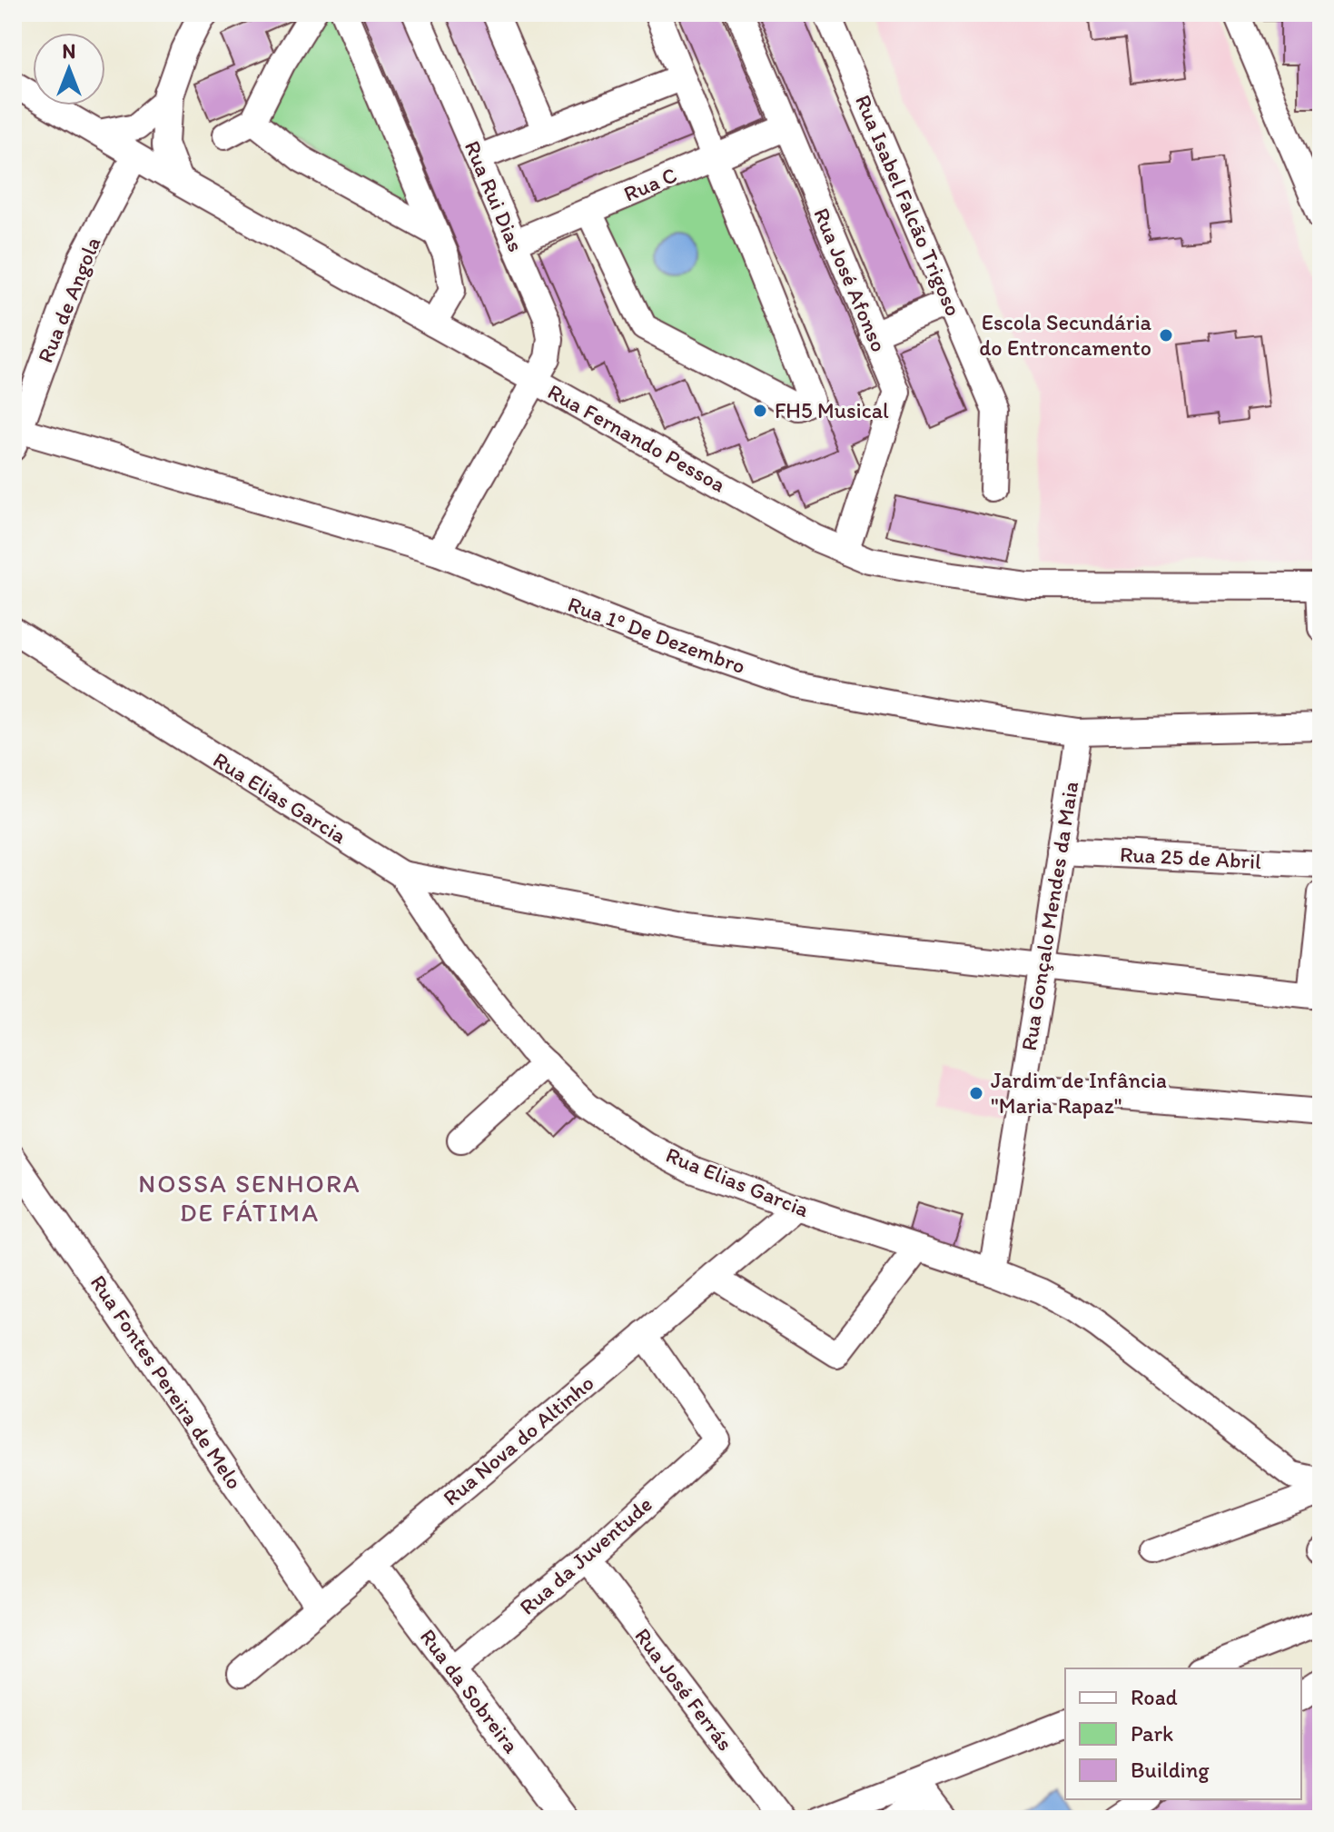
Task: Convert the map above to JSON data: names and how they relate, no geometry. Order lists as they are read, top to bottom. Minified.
{"streets":{"street":["Rua C","Rua Rui Dias","Rua Isabel Falcão Trigoso","Rua José Afonso","Rua de Angola","Rua Fernando Pessoa","Rua 1º De Dezembro","Rua Elias Garcia","Rua 25 de Abril","Rua Gonçalo Mendes da Maia","Rua Fontes Pereira de Melo","Rua Nova do Altinho","Rua da Juventude","Rua José Ferrás","Rua da Sobreira"]},"crossings":[["Rua C","Rua Rui Dias"],["Rua C","Rua José Afonso"],["Rua Rui Dias","Rua Fernando Pessoa"],["Rua Rui Dias","Rua 1º De Dezembro"],["Rua José Afonso","Rua Fernando Pessoa"],["Rua de Angola","Rua Fernando Pessoa"],["Rua de Angola","Rua 1º De Dezembro"],["Rua 1º De Dezembro","Rua Gonçalo Mendes da Maia"],["Rua Elias Garcia","Rua Gonçalo Mendes da Maia"],["Rua Elias Garcia","Rua Nova do Altinho"],["Rua 25 de Abril","Rua Gonçalo Mendes da Maia"],["Rua Fontes Pereira de Melo","Rua Nova do Altinho"],["Rua Nova do Altinho","Rua da Juventude"],["Rua Nova do Altinho","Rua da Sobreira"],["Rua da Juventude","Rua José Ferrás"],["Rua da Juventude","Rua da Sobreira"]],"districts":["NOSSA SENHORA DE FÁTIMA"],"places":["Escola Secundária do Entroncamento","FH5 Musical","Jardim de Infância \"Maria Rapaz\""],"legend":["Road","Park","Building"],"north":"top"}
